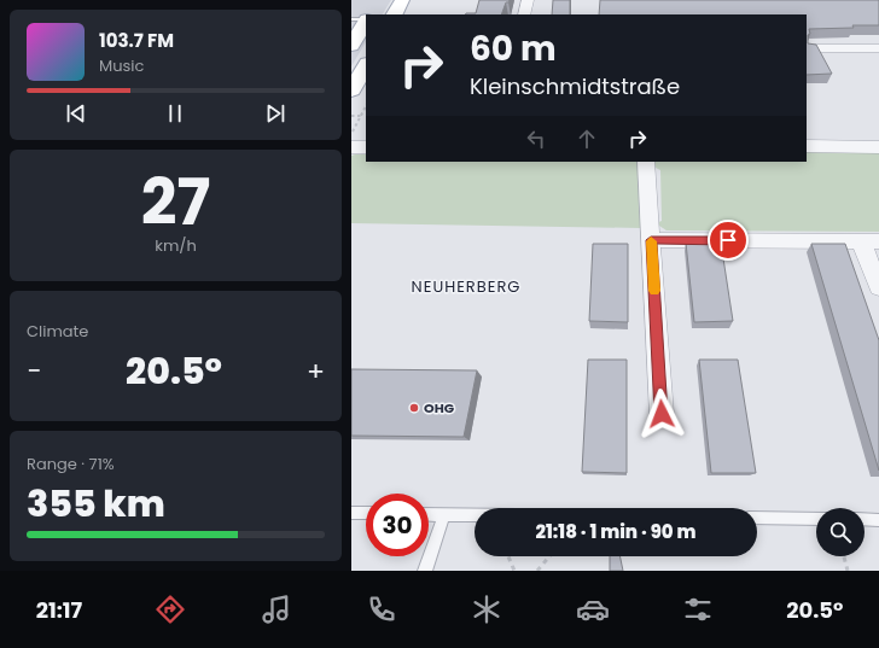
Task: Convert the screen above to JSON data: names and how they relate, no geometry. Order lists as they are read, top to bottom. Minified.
{"districts":["NEUHERBERG"],"places":["OHG"],"page":{"turn":["60 m","Kleinschmidtstraße"],"song":["103.7 FM","Music"],"tile":[["27","km/h"],"Climate",["Range · 71%","355 km"]],"heat":["−","20.5°","+"],"limit":"30","trip":"21:18 · 1 min · 90 m","tabs":["21:17","20.5°"]}}
